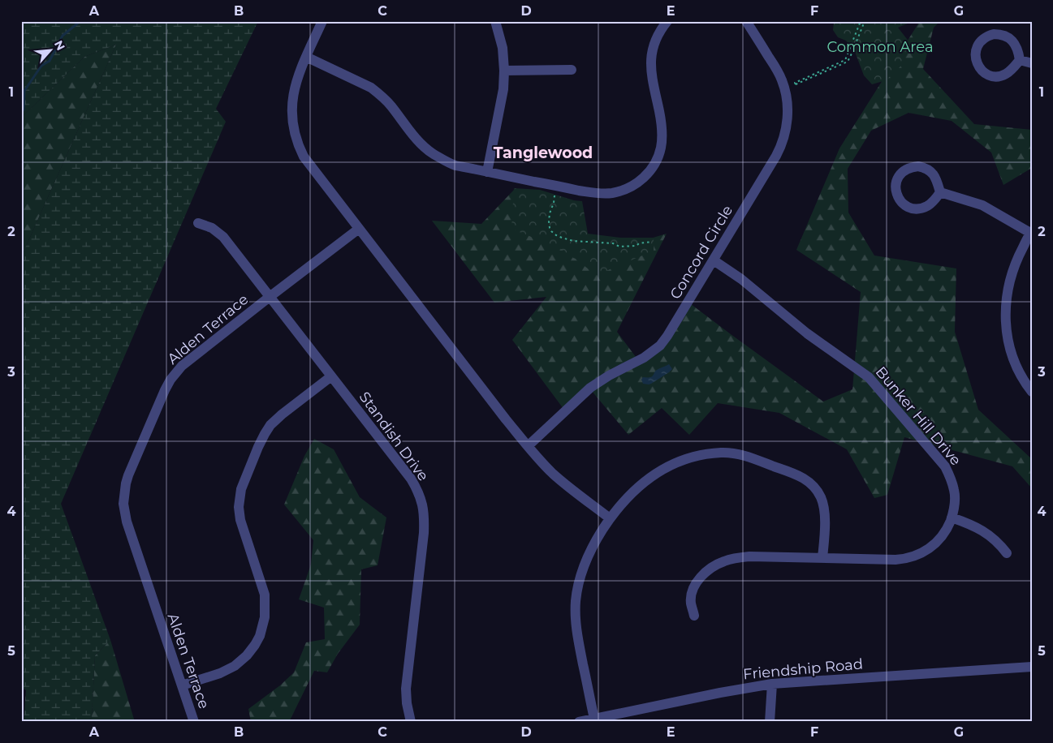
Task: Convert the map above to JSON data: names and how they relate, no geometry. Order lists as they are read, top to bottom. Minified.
{"streets":{"street":["Concord Circle","Alden Terrace","Bunker Hill Drive","Standish Drive","Friendship Road"]},"crossings":[["Concord Circle","Bunker Hill Drive"],["Alden Terrace","Standish Drive"]],"districts":["Tanglewood"],"parks":["Common Area"],"north":"top right","grid":{"columns":["A","B","C","D","E","F","G"],"rows":["1","2","3","4","5"]}}
